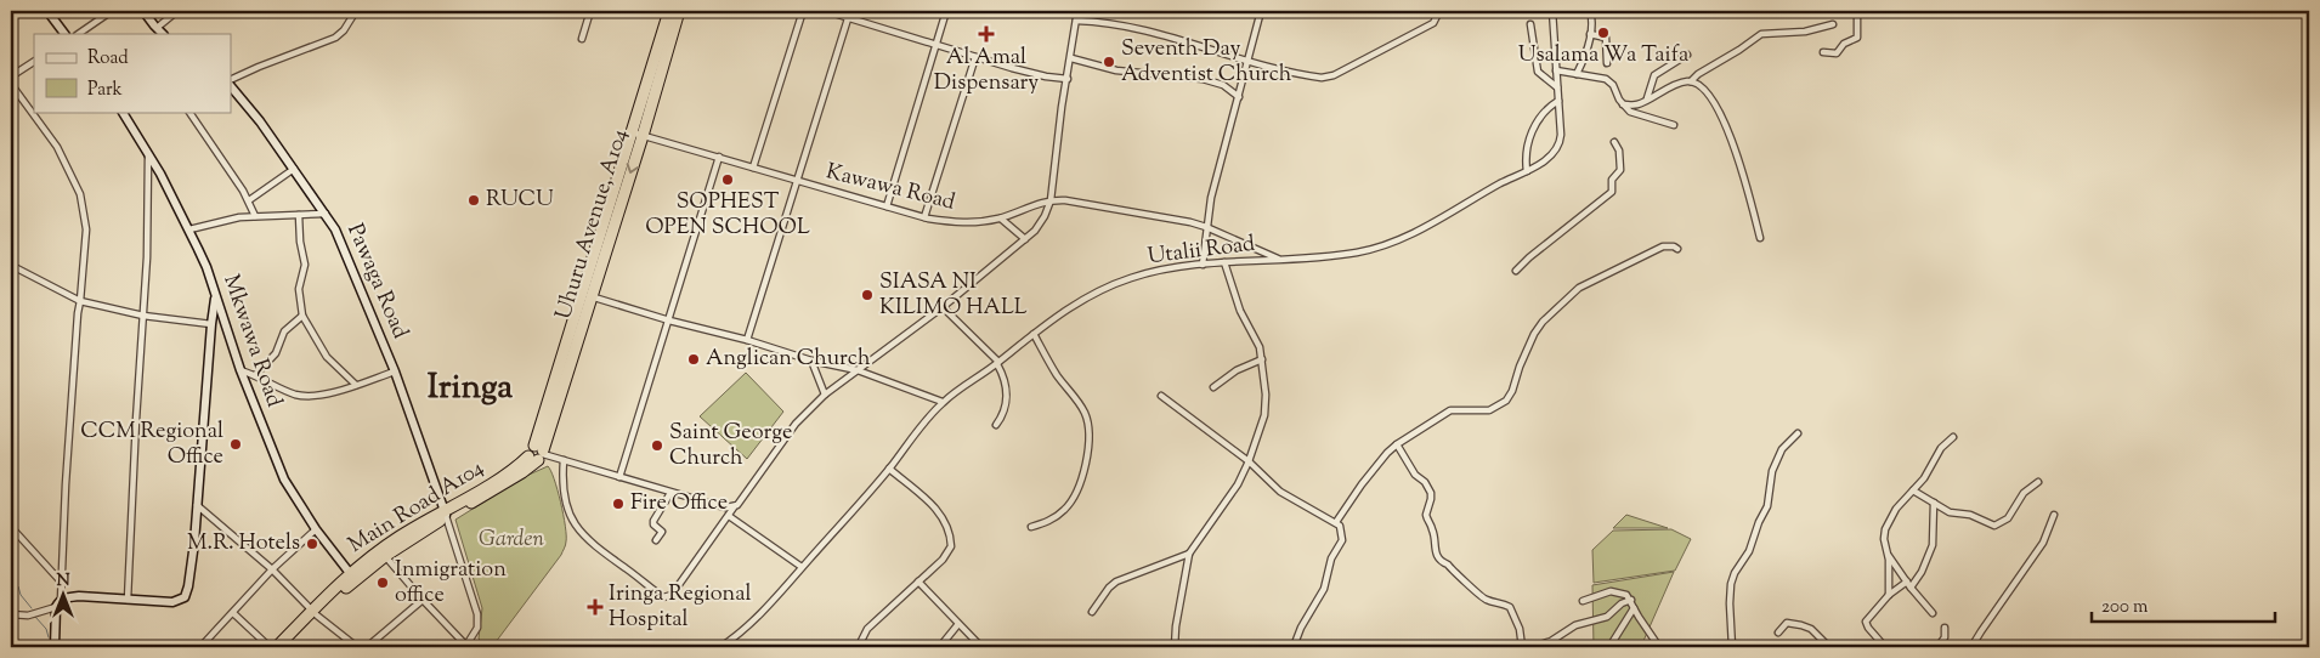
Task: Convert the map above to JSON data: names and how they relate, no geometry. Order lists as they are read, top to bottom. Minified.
{"streets":{"highway":["Uhuru Avenue, A104","Main Road A104"],"street":["Kawawa Road","Utalii Road","Pawaga Road","Mkwawa Road"]},"crossings":[["Kawawa Road","Uhuru Avenue, A104"],["Kawawa Road","Utalii Road"],["Pawaga Road","Main Road A104"],["Mkwawa Road","Main Road A104"]],"districts":["Iringa"],"parks":["Garden"],"places":{"other":["Usalama Wa Taifa","Seventh Day Adventist Church","SOPHEST OPEN SCHOOL","RUCU","SIASA NI KILIMO HALL","Anglican Church","CCM Regional Office","Saint George Church","Fire Office","M.R. Hotels","Inmigration office"],"health":["Al Amal Dispensary","Iringa Regional Hospital"]},"legend":["Road","Park"],"scale_bar":"200 m","north":"top"}
